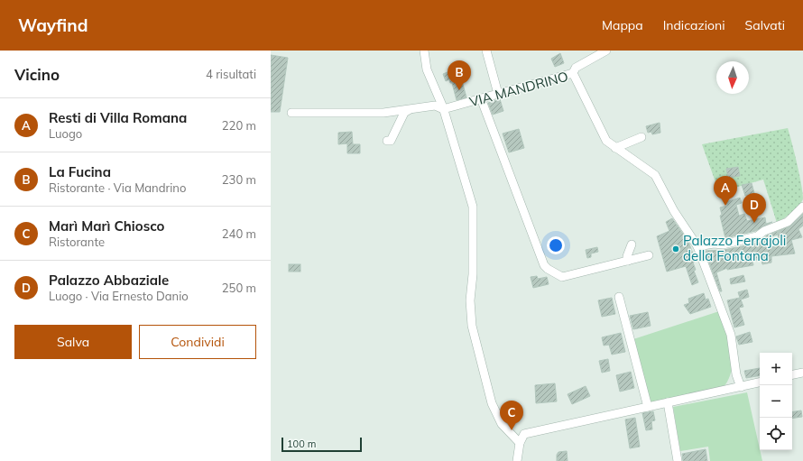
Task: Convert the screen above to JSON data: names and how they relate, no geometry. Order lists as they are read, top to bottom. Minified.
{"streets":{"street":["VIA MANDRINO"]},"places":["Palazzo Ferrajoli della Fontana"],"scale_bar":"100 m","north":"bottom","page":{"header":"Wayfind","nav":["Mappa","Indicazioni","Salvati"],"heading":["Vicino","4 risultati"],"pins":["B","A","D","C"],"list":[{"mark":"A","name":"Resti di Villa Romana","note":"Luogo","value":"220 m"},{"mark":"B","name":"La Fucina","note":"Ristorante · Via Mandrino","value":"230 m"},{"mark":"C","name":"Marì Marì Chiosco","note":"Ristorante","value":"240 m"},{"mark":"D","name":"Palazzo Abbaziale","note":"Luogo · Via Ernesto Danio","value":"250 m"}],"buttons":["Salva","Condividi"],"map_buttons":["+","−"],"scale":"100 m"}}
